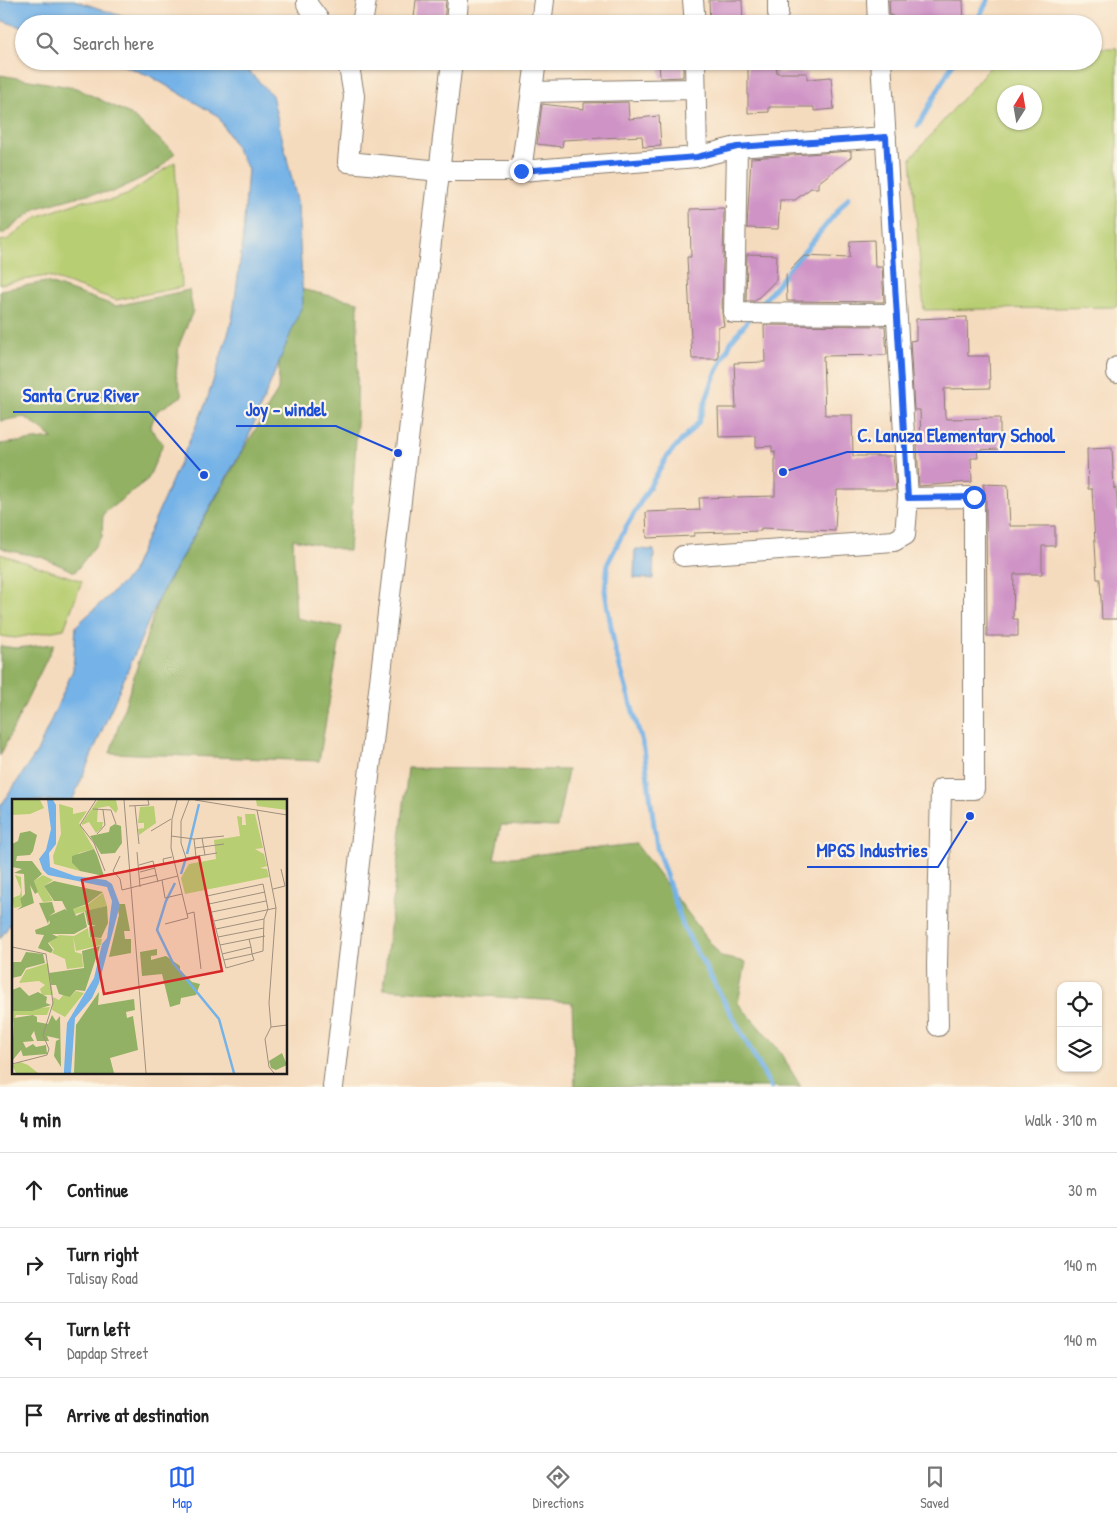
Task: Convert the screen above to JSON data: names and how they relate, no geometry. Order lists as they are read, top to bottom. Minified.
{"places":["Joy - windel","C. Lanuza Elementary School","Santa Cruz River","MPGS Industries"],"north":"top","page":{"search":"Search here","heading":["4 min","Walk · 310 m"],"list":[["Continue","30 m"],["Turn right","Talisay Road","140 m"],["Turn left","Dapdap Street","140 m"],"Arrive at destination"],"nav":["Map","Directions","Saved"]}}
